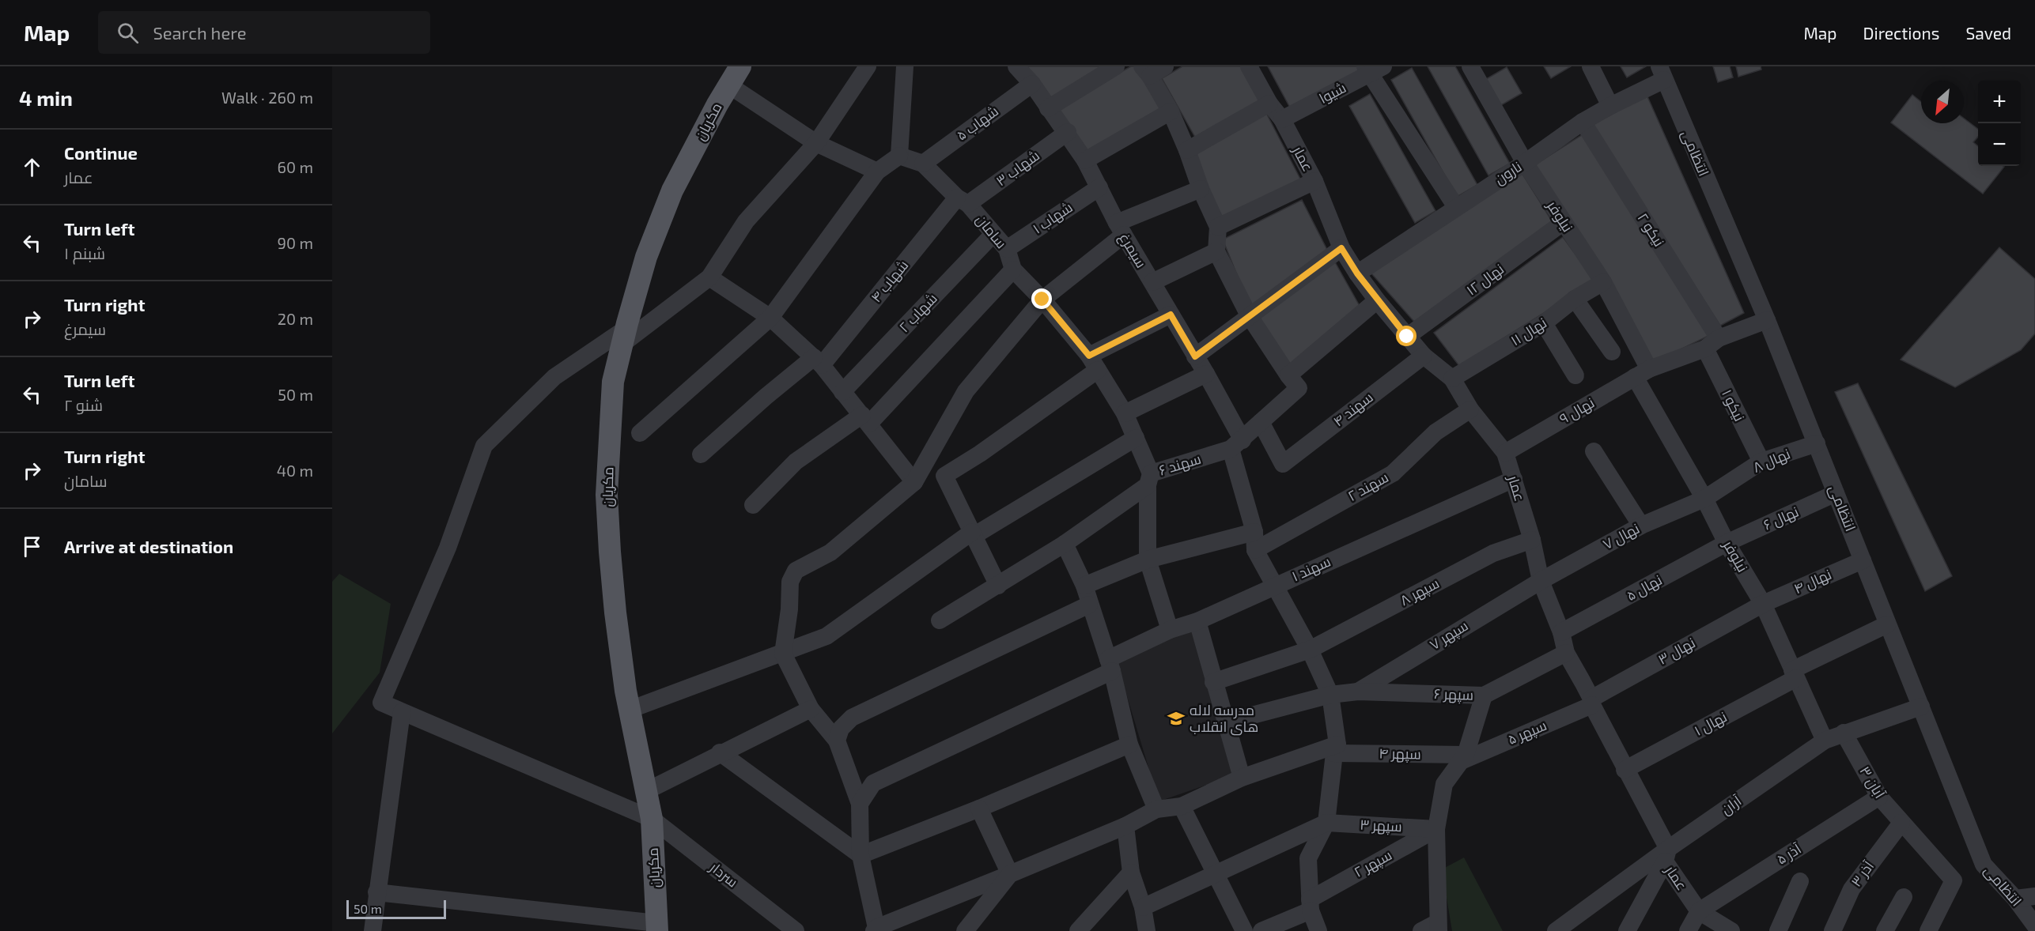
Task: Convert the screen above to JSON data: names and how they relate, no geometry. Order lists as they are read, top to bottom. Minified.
{"streets":{"main road":["مکریان"],"street":["شیوا","شهاب ۵","انتظامی","عمار","شهاب ۳","نارون","نیلوفر","شهاب ۱","نیکو ۲","سامان","سیمرغ","نهال ۱۲","شهاب ۴","شهاب ۲","نهال ۱۱","نیکو ۱","سهند ۴","نهال ۹","نهال ۸","سهند ۶","سهند ۲","نهال ۶","نهال ۷","سهند ۱","نهال ۴","نهال ۵","سپهر ۸","سپهر ۷","نهال ۳","سپهر ۶","نهال ۱","سپهر ۵","سپهر ۴","آبان ۳","آران","سپهر ۳","آذر ۵","سپهر ۲","آذر ۳","سردار"]},"crossings":[["شیوا","عمار"],["مکریان","سردار"],["شهاب ۵","سامان"],["شهاب ۵","سیمرغ"],["انتظامی","نارون"],["انتظامی","نهال ۹"],["انتظامی","نهال ۸"],["انتظامی","نهال ۶"],["انتظامی","نهال ۴"],["انتظامی","نهال ۱"],["انتظامی","آران"],["عمار","نارون"],["عمار","نهال ۱۲"],["عمار","نهال ۱۱"],["عمار","سهند ۴"],["عمار","نهال ۹"],["عمار","سهند ۲"],["عمار","نهال ۷"],["عمار","سهند ۱"],["عمار","نهال ۵"],["عمار","سپهر ۸"],["عمار","سپهر ۷"],["عمار","نهال ۳"],["عمار","سپهر ۶"],["عمار","نهال ۱"],["عمار","سپهر ۵"],["عمار","آران"],["عمار","آذر ۵"],["شهاب ۳","سامان"],["شهاب ۳","سیمرغ"],["شهاب ۳","شهاب ۴"],["نارون","نیلوفر"],["نارون","نیکو ۲"],["نیلوفر","نهال ۱۲"],["نیلوفر","نهال ۱۱"],["نیلوفر","نهال ۹"],["نیلوفر","نهال ۸"],["نیلوفر","نهال ۶"],["نیلوفر","نهال ۷"],["نیلوفر","نهال ۴"],["نیلوفر","نهال ۵"],["نیلوفر","نهال ۳"],["نیلوفر","نهال ۱"],["نیلوفر","آران"],["شهاب ۱","سامان"],["شهاب ۱","سیمرغ"],["نیکو ۲","نیکو ۱"],["نیکو ۲","نهال ۹"],["سامان","شهاب ۴"],["سامان","شهاب ۲"],["سامان","سهند ۶"],["سیمرغ","سهند ۶"],["سیمرغ","سهند ۲"],["نیکو ۱","نهال ۹"],["نیکو ۱","نهال ۸"],["سهند ۴","سهند ۶"],["نهال ۸","نهال ۷"],["نهال ۶","نهال ۵"],["نهال ۷","سپهر ۷"],["نهال ۴","نهال ۳"],["سپهر ۷","سپهر ۶"],["نهال ۳","سپهر ۵"],["سپهر ۵","سپهر ۴"],["آبان ۳","آران"],["آبان ۳","آذر ۵"],["آبان ۳","آذر ۳"],["سپهر ۳","سپهر ۲"]],"places":{"school or university":["مدرسه لاله های انقلاب"]},"scale_bar":"50 m","north":"bottom left","page":{"header":"Map","search":"Search here","nav":["Map","Directions","Saved"],"heading":["4 min","Walk · 260 m"],"map_buttons":["+","−"],"list":[["Continue","عمار","60 m"],["Turn left","شبنم ۱","90 m"],["Turn right","سیمرغ","20 m"],["Turn left","شنو ۲","50 m"],["Turn right","سامان","40 m"],"Arrive at destination"],"scale":"50 m"}}
